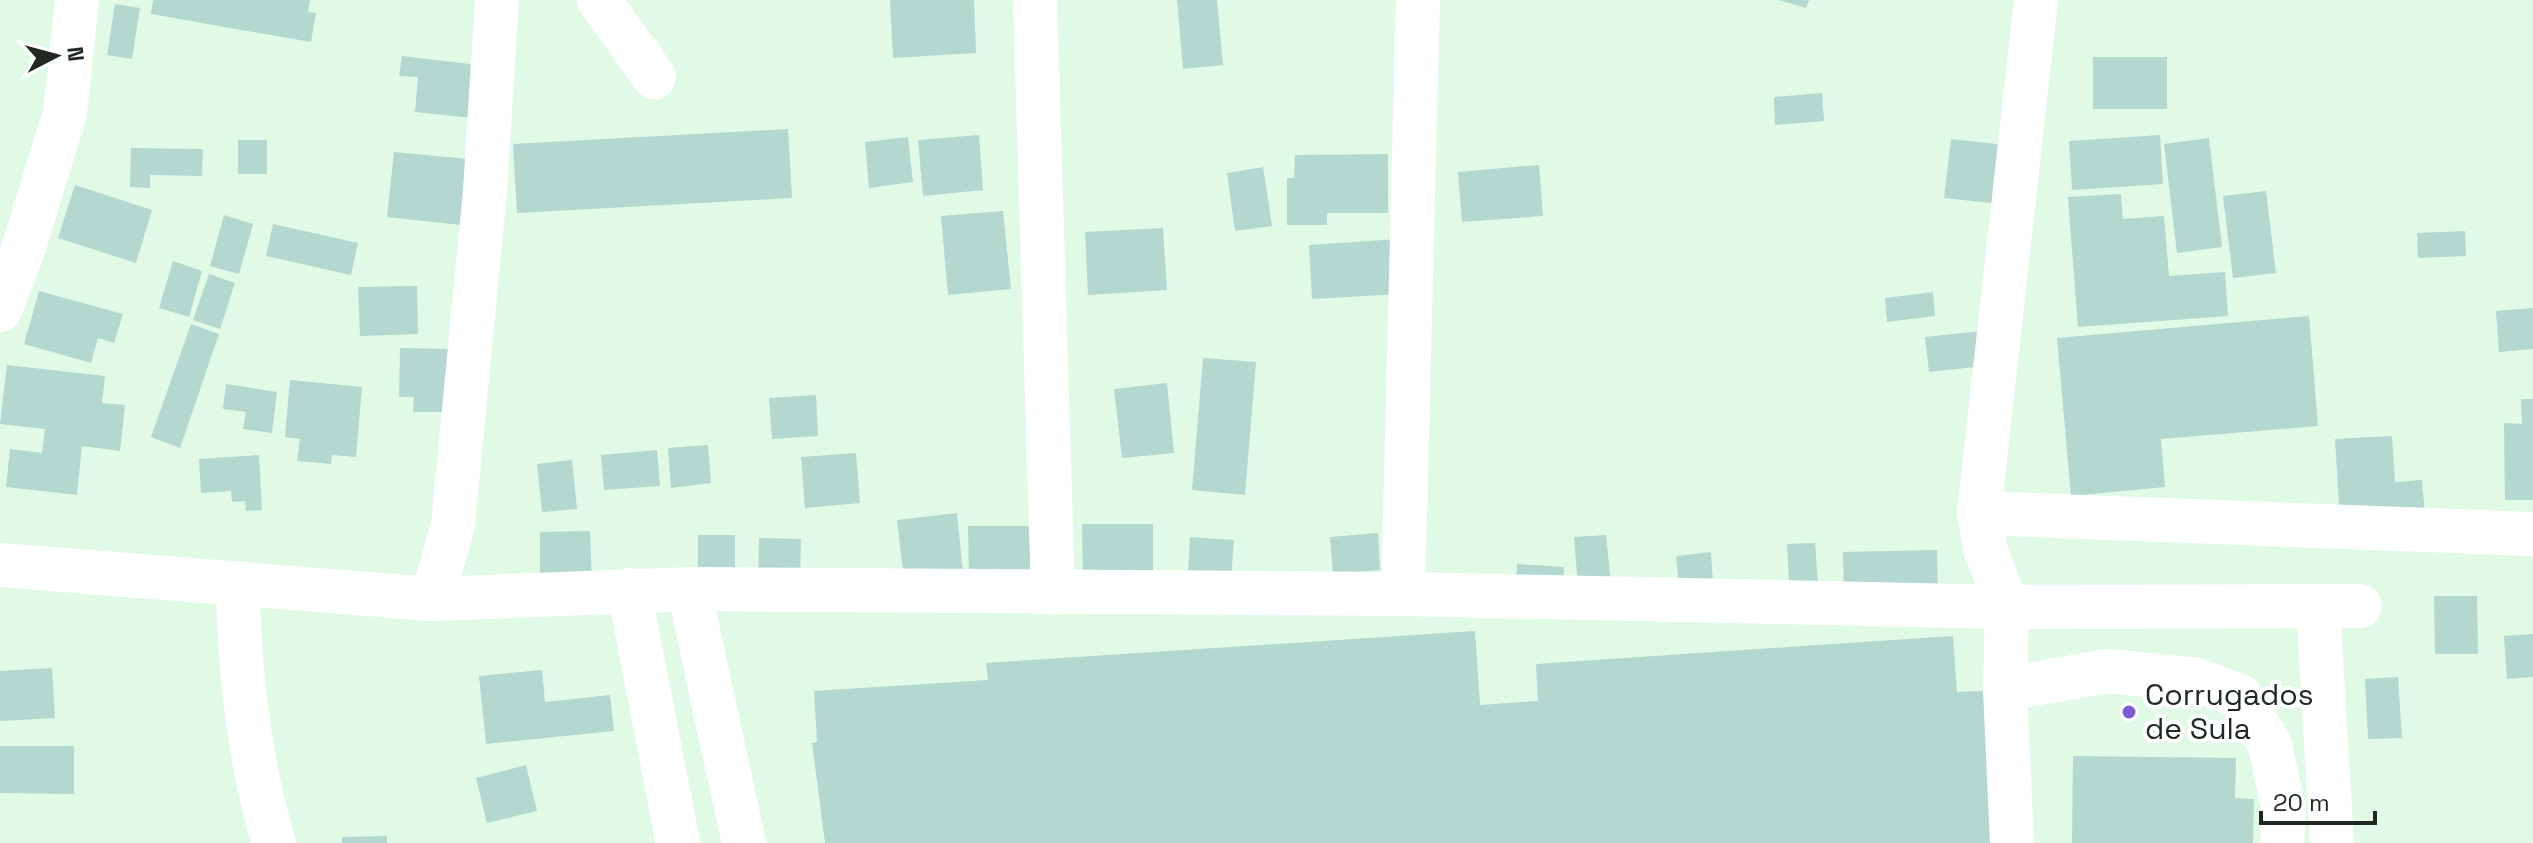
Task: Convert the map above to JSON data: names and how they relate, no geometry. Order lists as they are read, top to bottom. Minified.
{"places":["Corrugados de Sula"],"scale_bar":"20 m","north":"right"}
